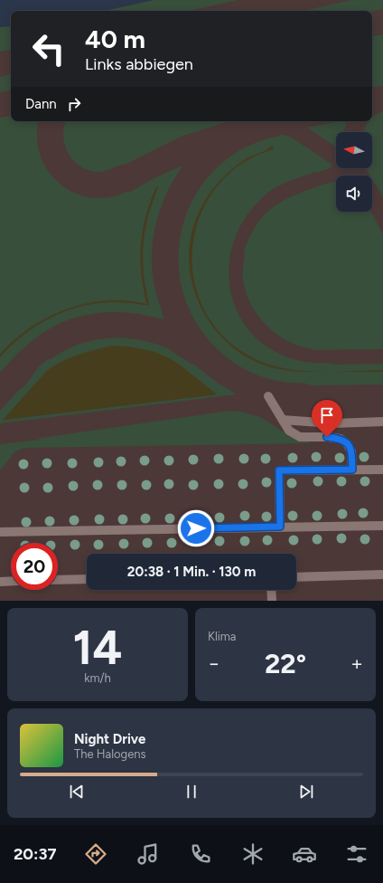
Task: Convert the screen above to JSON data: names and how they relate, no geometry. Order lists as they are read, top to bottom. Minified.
{"north":"left","page":{"turn":["40 m","Links abbiegen"],"then":"Dann","limit":"20","trip":"20:38 · 1 Min. · 130 m","tile":[["14","km/h"],"Klima"],"heat":["−","22°","+"],"song":["Night Drive","The Halogens"],"tabs":"20:37"}}
